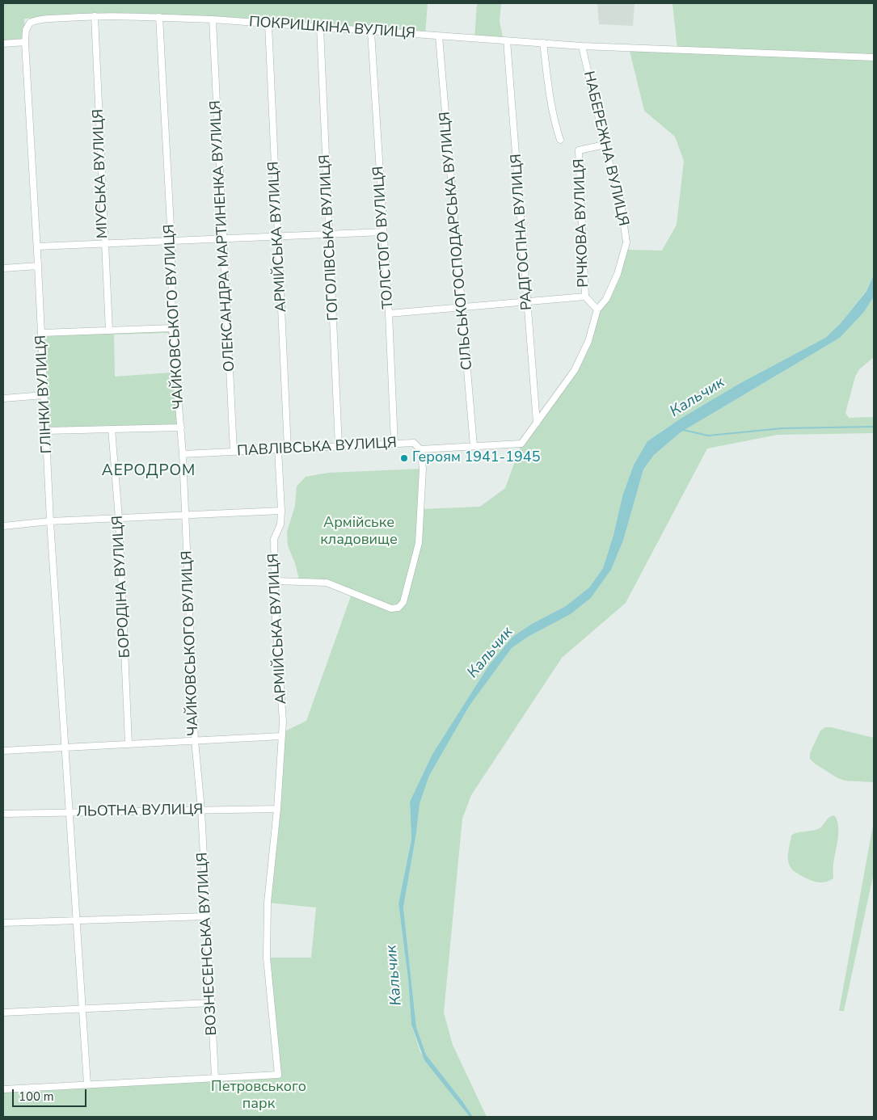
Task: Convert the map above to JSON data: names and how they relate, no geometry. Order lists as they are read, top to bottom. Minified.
{"streets":{"street":["ПОКРИШКІНА ВУЛИЦЯ","НАБЕРЕЖНА ВУЛИЦЯ","МІУСЬКА ВУЛИЦЯ","РІЧКОВА ВУЛИЦЯ","РАДГОСПНА ВУЛИЦЯ","ОЛЕКСАНДРА МАРТИНЕНКА ВУЛИЦЯ","АРМІЙСЬКА ВУЛИЦЯ","ГОГОЛІВСЬКА ВУЛИЦЯ","ТОЛСТОГО ВУЛИЦЯ","СІЛЬСЬКОГОСПОДАРСЬКА ВУЛИЦЯ","ЧАЙКОВСЬКОГО ВУЛИЦЯ","ГЛІНКИ ВУЛИЦЯ","ПАВЛІВСЬКА ВУЛИЦЯ","БОРОДІНА ВУЛИЦЯ","ЛЬОТНА ВУЛИЦЯ","ВОЗНЕСЕНСЬКА ВУЛИЦЯ"]},"crossings":[["ПОКРИШКІНА ВУЛИЦЯ","НАБЕРЕЖНА ВУЛИЦЯ"],["ПОКРИШКІНА ВУЛИЦЯ","МІУСЬКА ВУЛИЦЯ"],["ПОКРИШКІНА ВУЛИЦЯ","РАДГОСПНА ВУЛИЦЯ"],["ПОКРИШКІНА ВУЛИЦЯ","ОЛЕКСАНДРА МАРТИНЕНКА ВУЛИЦЯ"],["ПОКРИШКІНА ВУЛИЦЯ","АРМІЙСЬКА ВУЛИЦЯ"],["ПОКРИШКІНА ВУЛИЦЯ","ГОГОЛІВСЬКА ВУЛИЦЯ"],["ПОКРИШКІНА ВУЛИЦЯ","ТОЛСТОГО ВУЛИЦЯ"],["ПОКРИШКІНА ВУЛИЦЯ","СІЛЬСЬКОГОСПОДАРСЬКА ВУЛИЦЯ"],["ПОКРИШКІНА ВУЛИЦЯ","ЧАЙКОВСЬКОГО ВУЛИЦЯ"],["ПОКРИШКІНА ВУЛИЦЯ","ГЛІНКИ ВУЛИЦЯ"],["НАБЕРЕЖНА ВУЛИЦЯ","РІЧКОВА ВУЛИЦЯ"],["НАБЕРЕЖНА ВУЛИЦЯ","РАДГОСПНА ВУЛИЦЯ"],["НАБЕРЕЖНА ВУЛИЦЯ","ПАВЛІВСЬКА ВУЛИЦЯ"],["РАДГОСПНА ВУЛИЦЯ","ПАВЛІВСЬКА ВУЛИЦЯ"],["ОЛЕКСАНДРА МАРТИНЕНКА ВУЛИЦЯ","ПАВЛІВСЬКА ВУЛИЦЯ"],["АРМІЙСЬКА ВУЛИЦЯ","ПАВЛІВСЬКА ВУЛИЦЯ"],["АРМІЙСЬКА ВУЛИЦЯ","ЛЬОТНА ВУЛИЦЯ"],["ГОГОЛІВСЬКА ВУЛИЦЯ","ПАВЛІВСЬКА ВУЛИЦЯ"],["ТОЛСТОГО ВУЛИЦЯ","ПАВЛІВСЬКА ВУЛИЦЯ"],["СІЛЬСЬКОГОСПОДАРСЬКА ВУЛИЦЯ","ПАВЛІВСЬКА ВУЛИЦЯ"],["ЧАЙКОВСЬКОГО ВУЛИЦЯ","ПАВЛІВСЬКА ВУЛИЦЯ"],["ЧАЙКОВСЬКОГО ВУЛИЦЯ","ЛЬОТНА ВУЛИЦЯ"],["ЧАЙКОВСЬКОГО ВУЛИЦЯ","ВОЗНЕСЕНСЬКА ВУЛИЦЯ"],["ГЛІНКИ ВУЛИЦЯ","ЛЬОТНА ВУЛИЦЯ"],["ЛЬОТНА ВУЛИЦЯ","ВОЗНЕСЕНСЬКА ВУЛИЦЯ"]],"districts":["АЕРОДРОМ"],"water":["Кальчик"],"parks":["Армійське кладовище","Петровського парк"],"places":["Героям 1941-1945"],"scale_bar":"100 m"}
